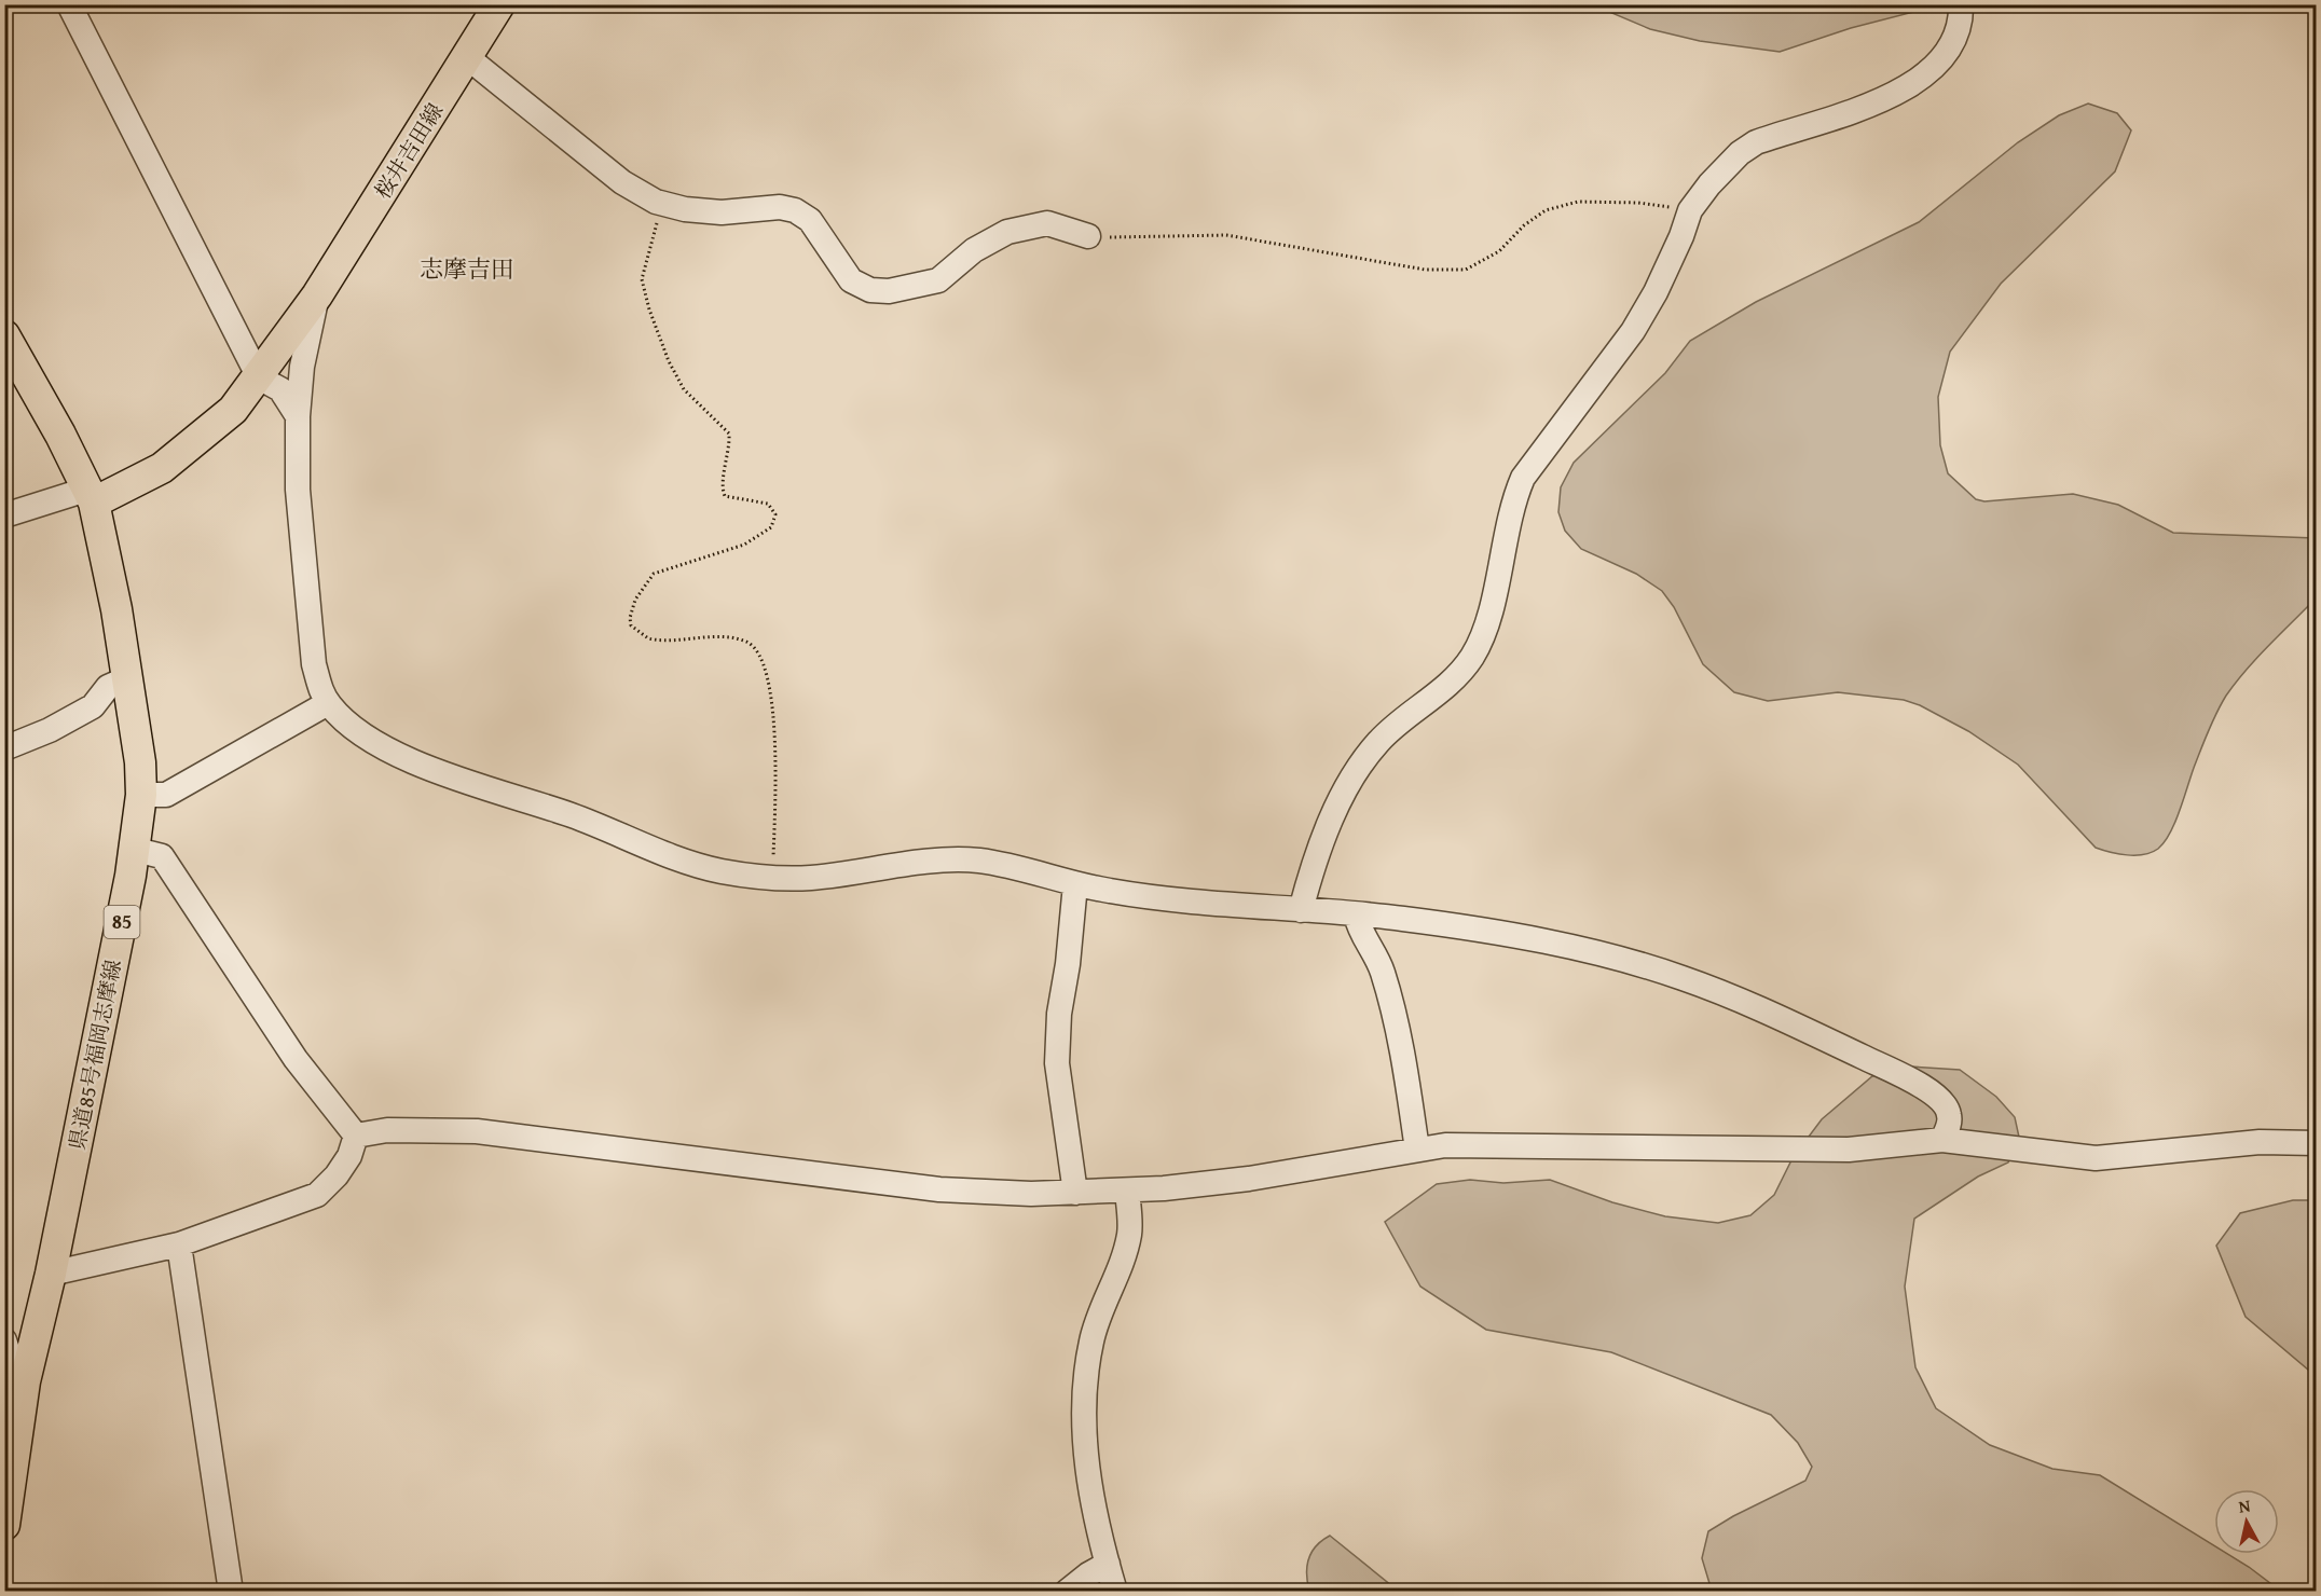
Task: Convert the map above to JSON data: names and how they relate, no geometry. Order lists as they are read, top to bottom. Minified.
{"streets":{"main road":["桜井吉田線","85","県道85号福岡志摩線"]},"crossings":[["桜井吉田線","県道85号福岡志摩線"]],"districts":["志摩吉田"],"north":"top"}
